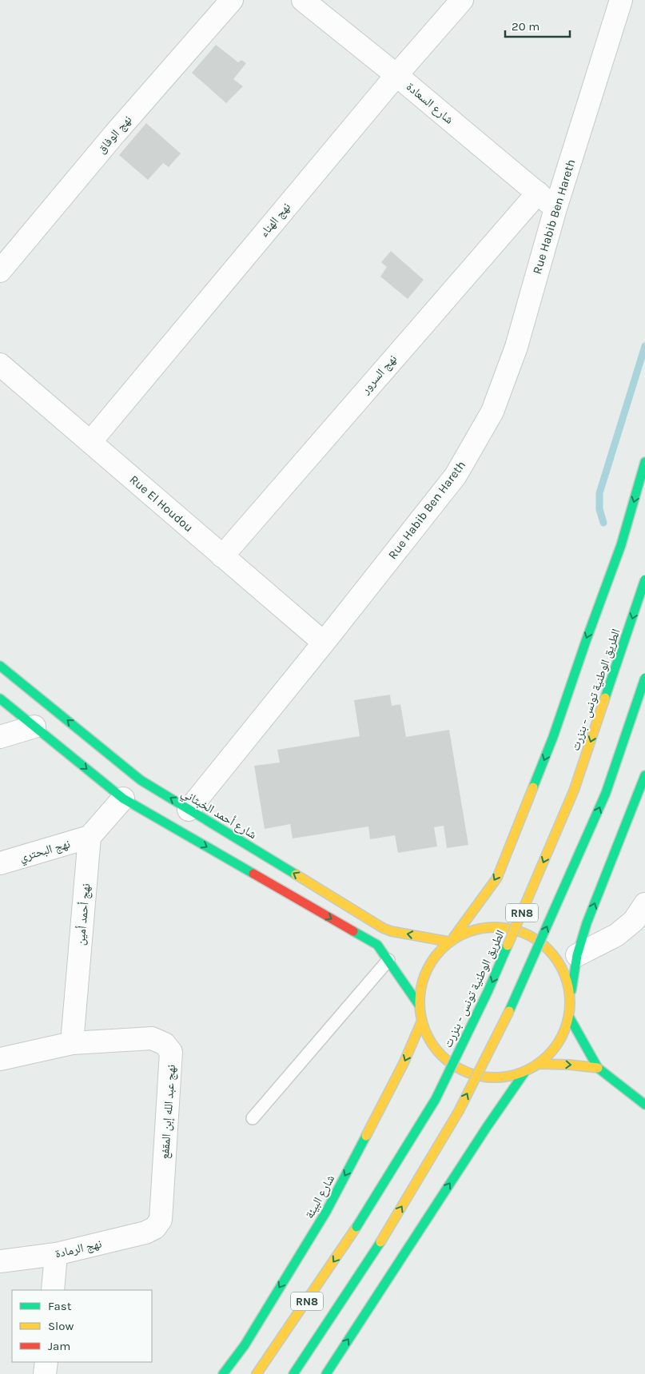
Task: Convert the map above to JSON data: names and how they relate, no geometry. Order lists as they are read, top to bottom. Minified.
{"streets":{"main road":["الطريق الوطنية تونس - بنزرت","شارع أحمد الخبثاني","RN8","شارع البيئة"],"street":["شارع السعادة","نهج الوفاق","Rue Habib Ben Hareth","نهج الهناء","نهج السرور","Rue El Houdou","نهج البحتري","نهج أحمد أمين","نهج عبد الله إبن المقفع","نهج الرمادة"]},"crossings":[["شارع السعادة","Rue Habib Ben Hareth"],["شارع السعادة","نهج الهناء"],["شارع السعادة","نهج السرور"],["Rue Habib Ben Hareth","Rue El Houdou"],["Rue Habib Ben Hareth","شارع أحمد الخبثاني"],["نهج الهناء","Rue El Houdou"],["نهج السرور","Rue El Houdou"],["نهج البحتري","نهج أحمد أمين"],["نهج أحمد أمين","نهج عبد الله إبن المقفع"],["نهج عبد الله إبن المقفع","نهج الرمادة"]],"legend":["Fast","Slow","Jam"],"scale_bar":"20 m"}
